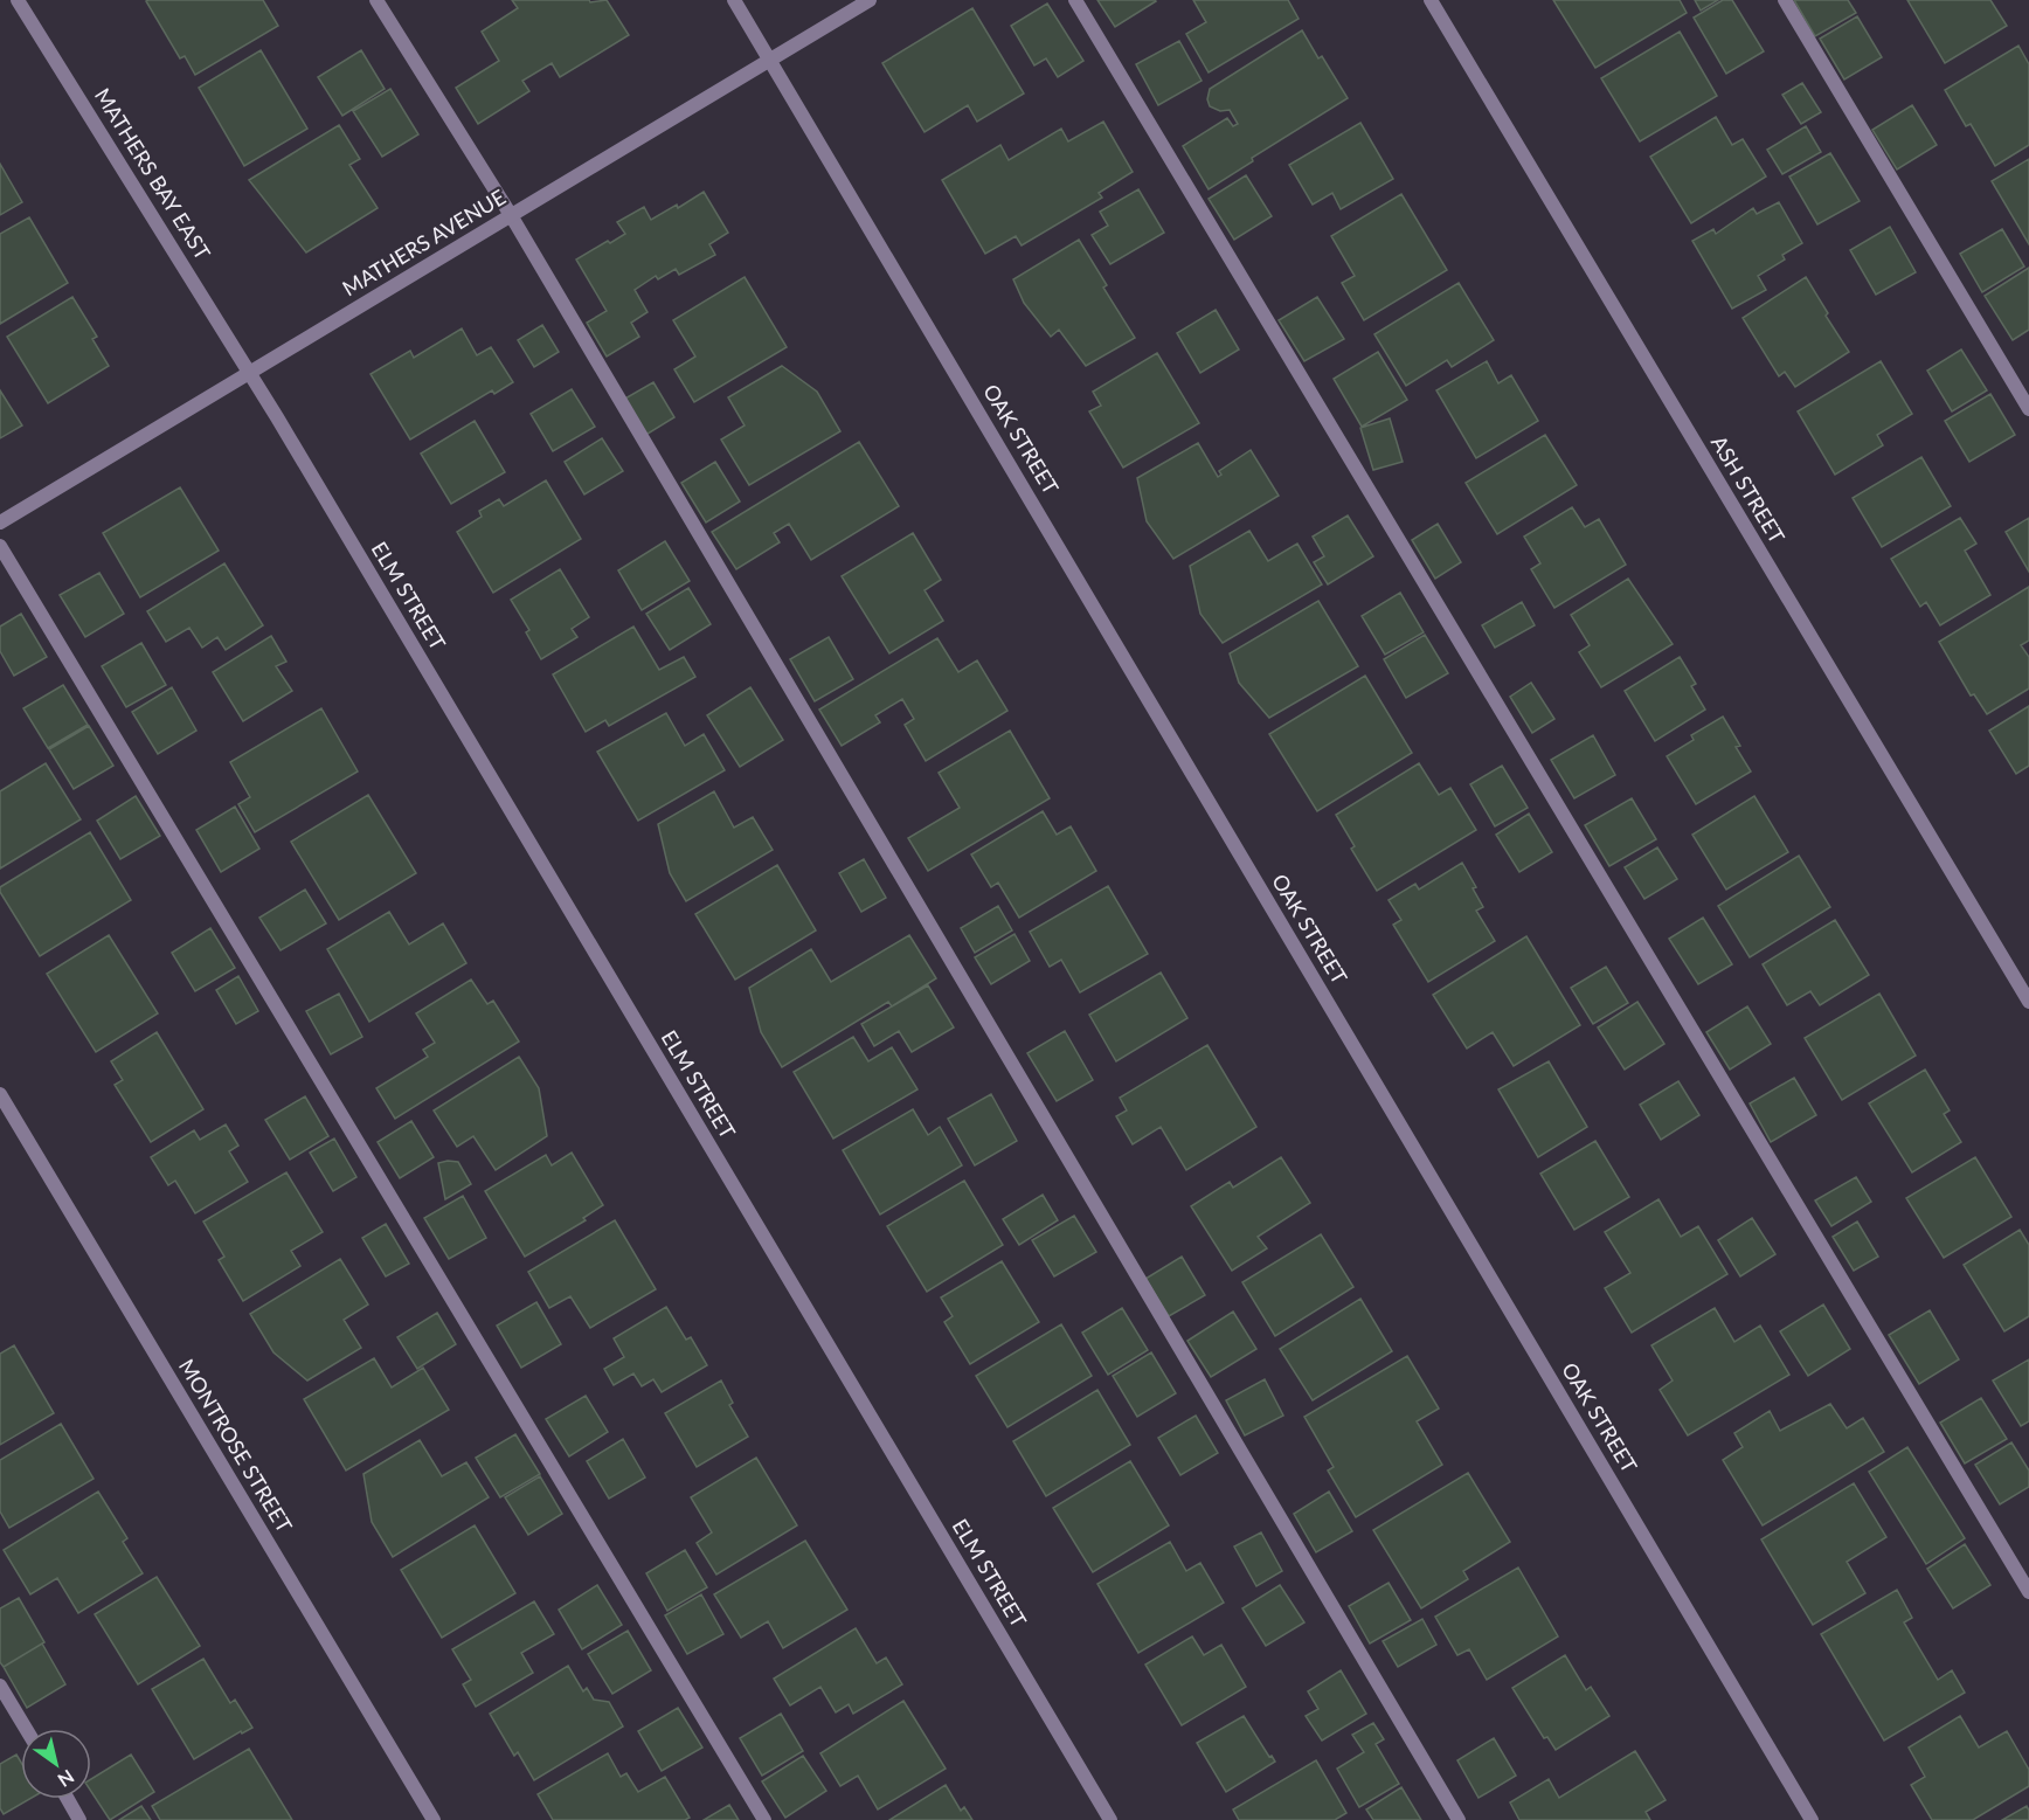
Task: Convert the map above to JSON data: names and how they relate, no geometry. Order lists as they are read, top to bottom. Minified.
{"streets":{"street":["MATHERS BAY EAST","MATHERS AVENUE","OAK STREET","ASH STREET","ELM STREET","MONTROSE STREET"]},"crossings":[["MATHERS BAY EAST","MATHERS AVENUE"],["MATHERS BAY EAST","ELM STREET"],["MATHERS AVENUE","OAK STREET"],["MATHERS AVENUE","ELM STREET"]],"north":"bottom right"}
